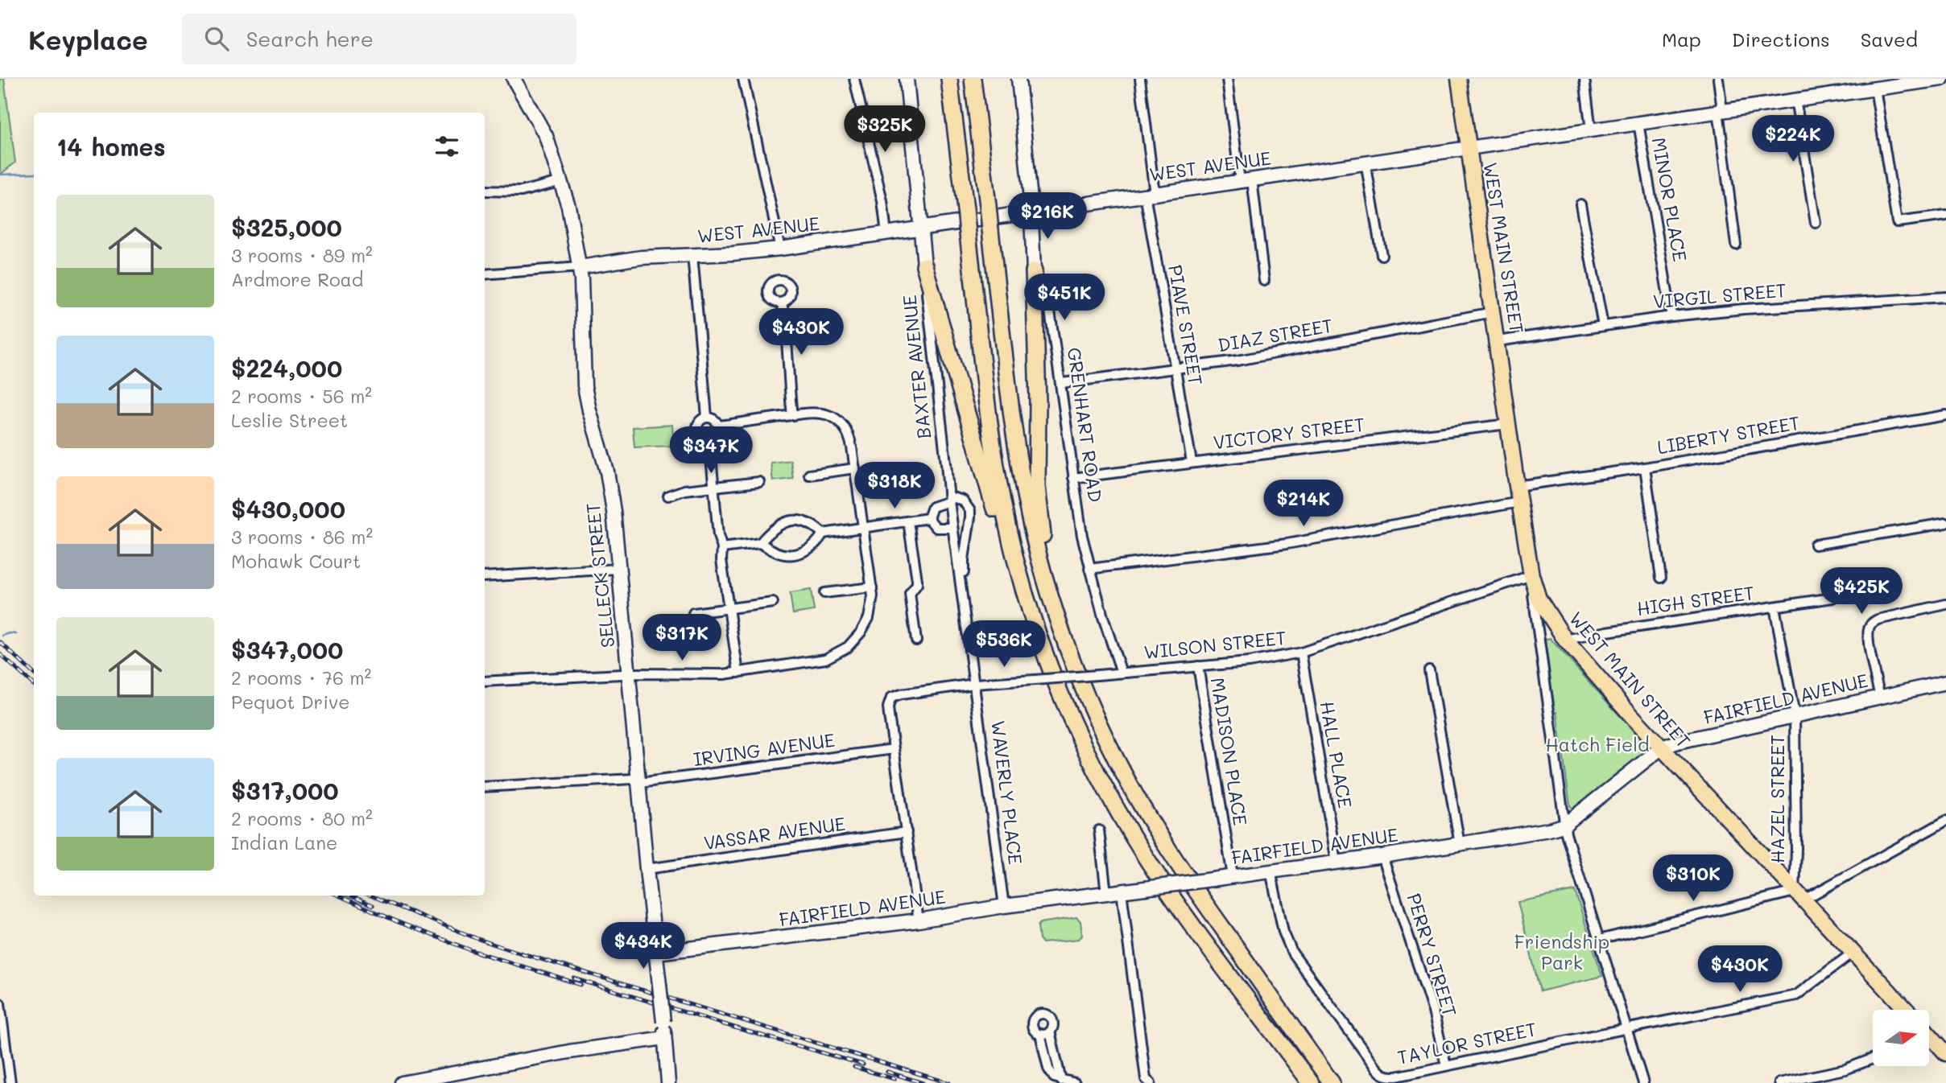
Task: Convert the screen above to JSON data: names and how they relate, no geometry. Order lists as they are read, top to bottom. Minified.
{"streets":{"main road":["WEST AVENUE","WEST MAIN STREET","BAXTER AVENUE","GRENHART ROAD","SELLECK STREET","FAIRFIELD AVENUE"],"street":["MINOR PLACE","VIRGIL STREET","PIAVE STREET","DIAZ STREET","VICTORY STREET","LIBERTY STREET","HIGH STREET","WILSON STREET","IRVING AVENUE","MADISON PLACE","HALL PLACE","WAVERLY PLACE","HAZEL STREET","VASSAR AVENUE","PERRY STREET","TAYLOR STREET"]},"crossings":[["WEST AVENUE","MINOR PLACE"],["WEST AVENUE","WEST MAIN STREET"],["WEST AVENUE","PIAVE STREET"],["WEST AVENUE","BAXTER AVENUE"],["WEST AVENUE","GRENHART ROAD"],["WEST AVENUE","SELLECK STREET"],["MINOR PLACE","VIRGIL STREET"],["WEST MAIN STREET","VIRGIL STREET"],["WEST MAIN STREET","DIAZ STREET"],["WEST MAIN STREET","VICTORY STREET"],["WEST MAIN STREET","LIBERTY STREET"],["WEST MAIN STREET","HIGH STREET"],["WEST MAIN STREET","WILSON STREET"],["WEST MAIN STREET","FAIRFIELD AVENUE"],["WEST MAIN STREET","HAZEL STREET"],["WEST MAIN STREET","TAYLOR STREET"],["PIAVE STREET","DIAZ STREET"],["PIAVE STREET","VICTORY STREET"],["DIAZ STREET","GRENHART ROAD"],["BAXTER AVENUE","WILSON STREET"],["BAXTER AVENUE","WAVERLY PLACE"],["GRENHART ROAD","VICTORY STREET"],["GRENHART ROAD","WILSON STREET"],["SELLECK STREET","FAIRFIELD AVENUE"],["SELLECK STREET","IRVING AVENUE"],["SELLECK STREET","VASSAR AVENUE"],["HIGH STREET","HAZEL STREET"],["WILSON STREET","IRVING AVENUE"],["WILSON STREET","MADISON PLACE"],["WILSON STREET","HALL PLACE"],["WILSON STREET","WAVERLY PLACE"],["FAIRFIELD AVENUE","MADISON PLACE"],["FAIRFIELD AVENUE","HALL PLACE"],["FAIRFIELD AVENUE","WAVERLY PLACE"],["FAIRFIELD AVENUE","HAZEL STREET"],["FAIRFIELD AVENUE","PERRY STREET"],["FAIRFIELD AVENUE","TAYLOR STREET"],["PERRY STREET","TAYLOR STREET"]],"parks":["Hatch Field","Friendship Park"],"north":"right","page":{"header":"Keyplace","search":"Search here","nav":["Map","Directions","Saved"],"price":["$325K","$224K","$216K","$451K","$430K","$347K","$318K","$214K","$425K","$317K","$536K","$310K","$434K","$430K"],"heading":"14 homes","list":[{"name":"$325,000","note":"3 rooms · 89 m² · Ardmore Road"},{"name":"$224,000","note":"2 rooms · 56 m² · Leslie Street"},{"name":"$430,000","note":"3 rooms · 86 m² · Mohawk Court"},{"name":"$347,000","note":"2 rooms · 76 m² · Pequot Drive"},{"name":"$317,000","note":"2 rooms · 80 m² · Indian Lane"}]}}
